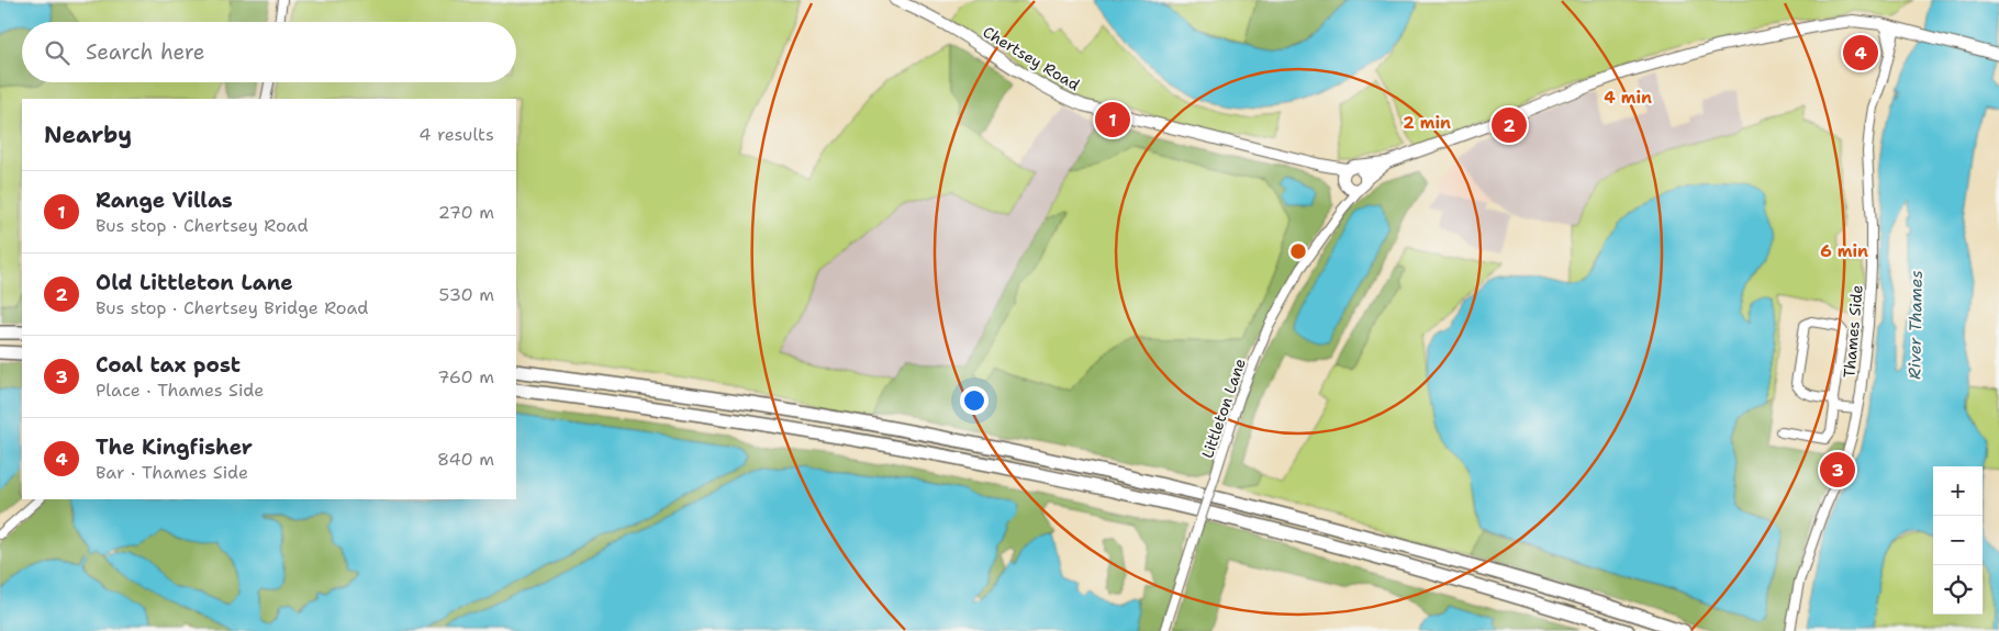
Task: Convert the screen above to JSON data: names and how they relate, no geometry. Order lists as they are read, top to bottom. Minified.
{"streets":{"main road":["Chertsey Road"],"street":["Thames Side","Littleton Lane"]},"crossings":[["Chertsey Road","Littleton Lane"]],"water":["River Thames"],"page":{"search":"Search here","pins":["4","1","2","3"],"heading":["Nearby","4 results"],"list":[{"mark":"1","name":"Range Villas","note":"Bus stop · Chertsey Road","value":"270 m"},{"mark":"2","name":"Old Littleton Lane","note":"Bus stop · Chertsey Bridge Road","value":"530 m"},{"mark":"3","name":"Coal tax post","note":"Place · Thames Side","value":"760 m"},{"mark":"4","name":"The Kingfisher","note":"Bar · Thames Side","value":"840 m"}],"map_buttons":["+","−"]},"rings":["4 min","2 min","6 min"]}
